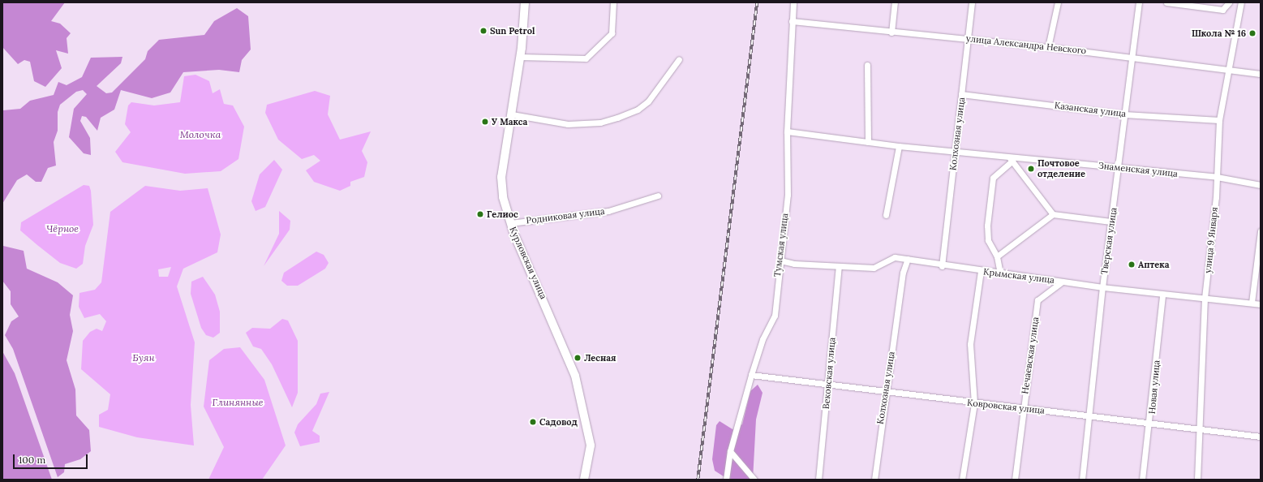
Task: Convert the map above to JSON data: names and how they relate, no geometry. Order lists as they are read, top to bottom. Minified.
{"streets":{"main road":["Курловская улица"],"street":["улица Александра Невского","Казанская улица","Колхозная улица","Знаменская улица","Родниковая улица","улица 9 Января","Тверская улица","Тумская улица","Крымская улица","Нечаевская улица","Вековская улица","Новая улица","Ковровская улица"]},"crossings":[["улица Александра Невского","Колхозная улица"],["улица Александра Невского","улица 9 Января"],["улица Александра Невского","Тверская улица"],["улица Александра Невского","Тумская улица"],["Казанская улица","Колхозная улица"],["Казанская улица","улица 9 Января"],["Казанская улица","Тверская улица"],["Колхозная улица","Знаменская улица"],["Колхозная улица","Крымская улица"],["Колхозная улица","Ковровская улица"],["Знаменская улица","улица 9 Января"],["Знаменская улица","Тверская улица"],["Знаменская улица","Тумская улица"],["Родниковая улица","Курловская улица"],["улица 9 Января","Крымская улица"],["улица 9 Января","Ковровская улица"],["Тверская улица","Крымская улица"],["Тверская улица","Ковровская улица"],["Тумская улица","Крымская улица"],["Тумская улица","Ковровская улица"],["Крымская улица","Нечаевская улица"],["Крымская улица","Вековская улица"],["Крымская улица","Новая улица"],["Нечаевская улица","Ковровская улица"],["Вековская улица","Ковровская улица"],["Новая улица","Ковровская улица"]],"water":["Молочка","Чёрное","Буян","Глинянные"],"places":["Sun Petrol","Школа № 16","У Макса","Почтовое отделение","Гелиос","Аптека","Лесная","Садовод"],"scale_bar":"100 m"}
